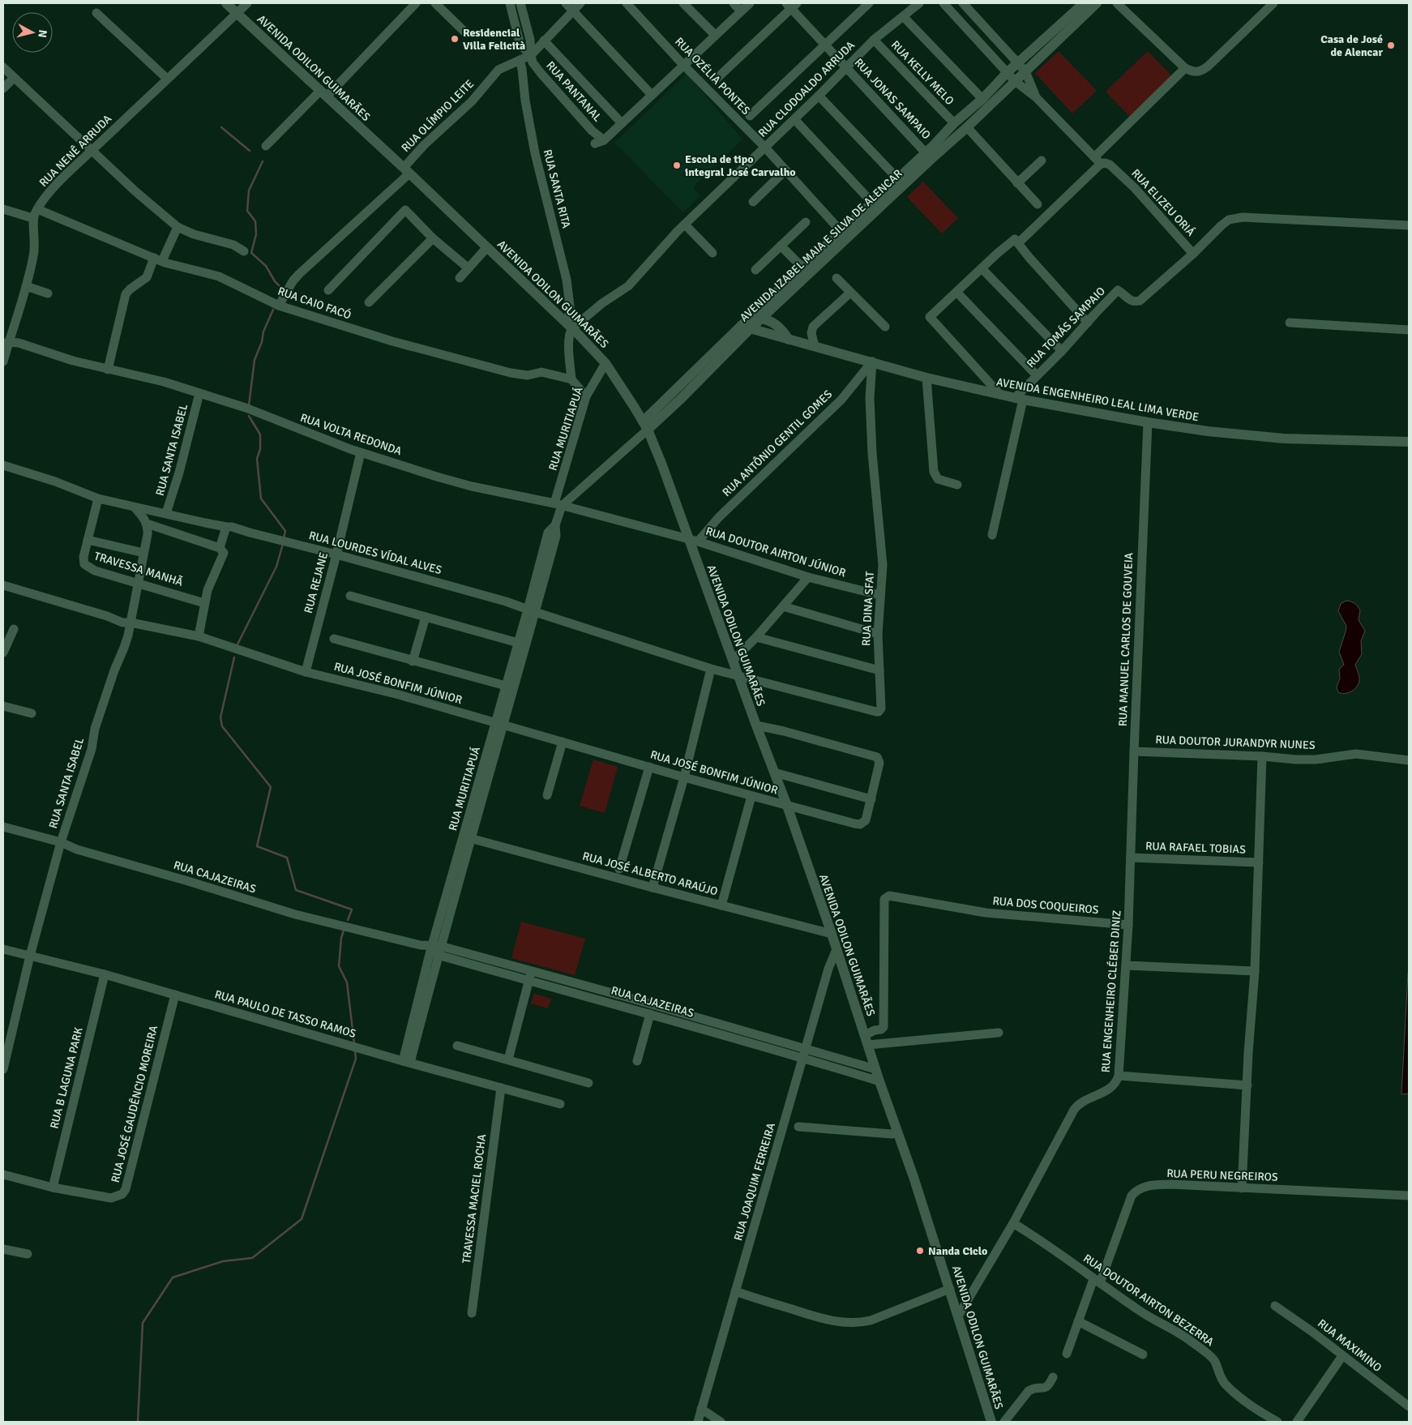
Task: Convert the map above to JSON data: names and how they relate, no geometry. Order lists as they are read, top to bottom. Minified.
{"streets":{"street":["AVENIDA ODILON GUIMARÃES","RUA KELLY MELO","RUA OZÉLIA PONTES","RUA CLODOALDO ARRUDA","RUA PANTANAL","RUA JONAS SAMPAIO","RUA OLÍMPIO LEITE","RUA NENÊ ARRUDA","RUA SANTA RITA","RUA ELIZEU ORIÁ","AVENIDA IZABEL MAIA E SILVA DE ALENCAR","RUA CAIO FACÓ","RUA TOMÁS SAMPAIO","AVENIDA ENGENHEIRO LEAL LIMA VERDE","RUA MURITIAPUÁ","RUA VOLTA REDONDA","RUA ANTÔNIO GENTIL GOMES","RUA SANTA ISABEL","RUA DOUTOR AIRTON JÚNIOR","RUA LOURDES VÍDAL ALVES","TRAVESSA MANHÃ","RUA REJANE","RUA DINA SFAT","RUA MANUEL CARLOS DE GOUVEIA","RUA JOSÉ BONFIM JÚNIOR","RUA DOUTOR JURANDYR NUNES","RUA RAFAEL TOBIAS","RUA JOSÉ ALBERTO ARAÚJO","RUA CAJAZEIRAS","RUA DOS COQUEIROS","RUA ENGENHEIRO CLÉBER DINIZ","RUA PAULO DE TASSO RAMOS","RUA B LAGUNA PARK","RUA JOSÉ GAUDÊNCIO MOREIRA","RUA PERU NEGREIROS","RUA JOAQUIM FERREIRA","TRAVESSA MACIEL ROCHA","RUA DOUTOR AIRTON BEZERRA","RUA MAXIMINO"]},"crossings":[["AVENIDA ODILON GUIMARÃES","RUA CLODOALDO ARRUDA"],["AVENIDA ODILON GUIMARÃES","RUA OLÍMPIO LEITE"],["AVENIDA ODILON GUIMARÃES","RUA NENÊ ARRUDA"],["AVENIDA ODILON GUIMARÃES","RUA SANTA RITA"],["AVENIDA ODILON GUIMARÃES","AVENIDA IZABEL MAIA E SILVA DE ALENCAR"],["AVENIDA ODILON GUIMARÃES","RUA MURITIAPUÁ"],["AVENIDA ODILON GUIMARÃES","RUA VOLTA REDONDA"],["AVENIDA ODILON GUIMARÃES","RUA ANTÔNIO GENTIL GOMES"],["AVENIDA ODILON GUIMARÃES","RUA DOUTOR AIRTON JÚNIOR"],["AVENIDA ODILON GUIMARÃES","RUA LOURDES VÍDAL ALVES"],["AVENIDA ODILON GUIMARÃES","RUA DINA SFAT"],["AVENIDA ODILON GUIMARÃES","RUA JOSÉ BONFIM JÚNIOR"],["AVENIDA ODILON GUIMARÃES","RUA JOSÉ ALBERTO ARAÚJO"],["AVENIDA ODILON GUIMARÃES","RUA CAJAZEIRAS"],["AVENIDA ODILON GUIMARÃES","RUA DOS COQUEIROS"],["AVENIDA ODILON GUIMARÃES","RUA ENGENHEIRO CLÉBER DINIZ"],["AVENIDA ODILON GUIMARÃES","RUA JOAQUIM FERREIRA"],["RUA KELLY MELO","RUA CLODOALDO ARRUDA"],["RUA KELLY MELO","AVENIDA IZABEL MAIA E SILVA DE ALENCAR"],["RUA OZÉLIA PONTES","RUA CLODOALDO ARRUDA"],["RUA OZÉLIA PONTES","AVENIDA IZABEL MAIA E SILVA DE ALENCAR"],["RUA CLODOALDO ARRUDA","RUA JONAS SAMPAIO"],["RUA CLODOALDO ARRUDA","RUA SANTA RITA"],["RUA CLODOALDO ARRUDA","RUA MURITIAPUÁ"],["RUA PANTANAL","RUA OLÍMPIO LEITE"],["RUA JONAS SAMPAIO","AVENIDA IZABEL MAIA E SILVA DE ALENCAR"],["RUA OLÍMPIO LEITE","RUA SANTA RITA"],["RUA OLÍMPIO LEITE","RUA CAIO FACÓ"],["RUA NENÊ ARRUDA","RUA CAIO FACÓ"],["RUA SANTA RITA","RUA MURITIAPUÁ"],["RUA ELIZEU ORIÁ","AVENIDA IZABEL MAIA E SILVA DE ALENCAR"],["RUA ELIZEU ORIÁ","RUA TOMÁS SAMPAIO"],["AVENIDA IZABEL MAIA E SILVA DE ALENCAR","AVENIDA ENGENHEIRO LEAL LIMA VERDE"],["AVENIDA IZABEL MAIA E SILVA DE ALENCAR","RUA MURITIAPUÁ"],["AVENIDA IZABEL MAIA E SILVA DE ALENCAR","RUA VOLTA REDONDA"],["RUA CAIO FACÓ","RUA MURITIAPUÁ"],["RUA TOMÁS SAMPAIO","AVENIDA ENGENHEIRO LEAL LIMA VERDE"],["AVENIDA ENGENHEIRO LEAL LIMA VERDE","RUA ANTÔNIO GENTIL GOMES"],["AVENIDA ENGENHEIRO LEAL LIMA VERDE","RUA DINA SFAT"],["AVENIDA ENGENHEIRO LEAL LIMA VERDE","RUA MANUEL CARLOS DE GOUVEIA"],["RUA MURITIAPUÁ","RUA VOLTA REDONDA"],["RUA MURITIAPUÁ","RUA LOURDES VÍDAL ALVES"],["RUA MURITIAPUÁ","RUA JOSÉ BONFIM JÚNIOR"],["RUA MURITIAPUÁ","RUA JOSÉ ALBERTO ARAÚJO"],["RUA MURITIAPUÁ","RUA CAJAZEIRAS"],["RUA MURITIAPUÁ","RUA PAULO DE TASSO RAMOS"],["RUA VOLTA REDONDA","RUA ANTÔNIO GENTIL GOMES"],["RUA VOLTA REDONDA","RUA SANTA ISABEL"],["RUA VOLTA REDONDA","RUA DOUTOR AIRTON JÚNIOR"],["RUA VOLTA REDONDA","RUA REJANE"],["RUA ANTÔNIO GENTIL GOMES","RUA DOUTOR AIRTON JÚNIOR"],["RUA ANTÔNIO GENTIL GOMES","RUA DINA SFAT"],["RUA SANTA ISABEL","RUA LOURDES VÍDAL ALVES"],["RUA SANTA ISABEL","TRAVESSA MANHÃ"],["RUA SANTA ISABEL","RUA JOSÉ BONFIM JÚNIOR"],["RUA SANTA ISABEL","RUA CAJAZEIRAS"],["RUA SANTA ISABEL","RUA PAULO DE TASSO RAMOS"],["RUA DOUTOR AIRTON JÚNIOR","RUA DINA SFAT"],["RUA LOURDES VÍDAL ALVES","TRAVESSA MANHÃ"],["RUA LOURDES VÍDAL ALVES","RUA REJANE"],["RUA LOURDES VÍDAL ALVES","RUA DINA SFAT"],["RUA REJANE","RUA JOSÉ BONFIM JÚNIOR"],["RUA MANUEL CARLOS DE GOUVEIA","RUA DOUTOR JURANDYR NUNES"],["RUA MANUEL CARLOS DE GOUVEIA","RUA RAFAEL TOBIAS"],["RUA MANUEL CARLOS DE GOUVEIA","RUA ENGENHEIRO CLÉBER DINIZ"],["RUA RAFAEL TOBIAS","RUA ENGENHEIRO CLÉBER DINIZ"],["RUA CAJAZEIRAS","RUA JOAQUIM FERREIRA"],["RUA DOS COQUEIROS","RUA ENGENHEIRO CLÉBER DINIZ"],["RUA ENGENHEIRO CLÉBER DINIZ","RUA DOUTOR AIRTON BEZERRA"],["RUA PAULO DE TASSO RAMOS","RUA B LAGUNA PARK"],["RUA PAULO DE TASSO RAMOS","RUA JOSÉ GAUDÊNCIO MOREIRA"],["RUA PAULO DE TASSO RAMOS","TRAVESSA MACIEL ROCHA"],["RUA B LAGUNA PARK","RUA JOSÉ GAUDÊNCIO MOREIRA"],["RUA PERU NEGREIROS","RUA DOUTOR AIRTON BEZERRA"]],"places":["Residencial Villa Felicità","Casa de José de Alencar","Escola de tipo integral José Carvalho","Nanda Ciclo"],"north":"right"}
